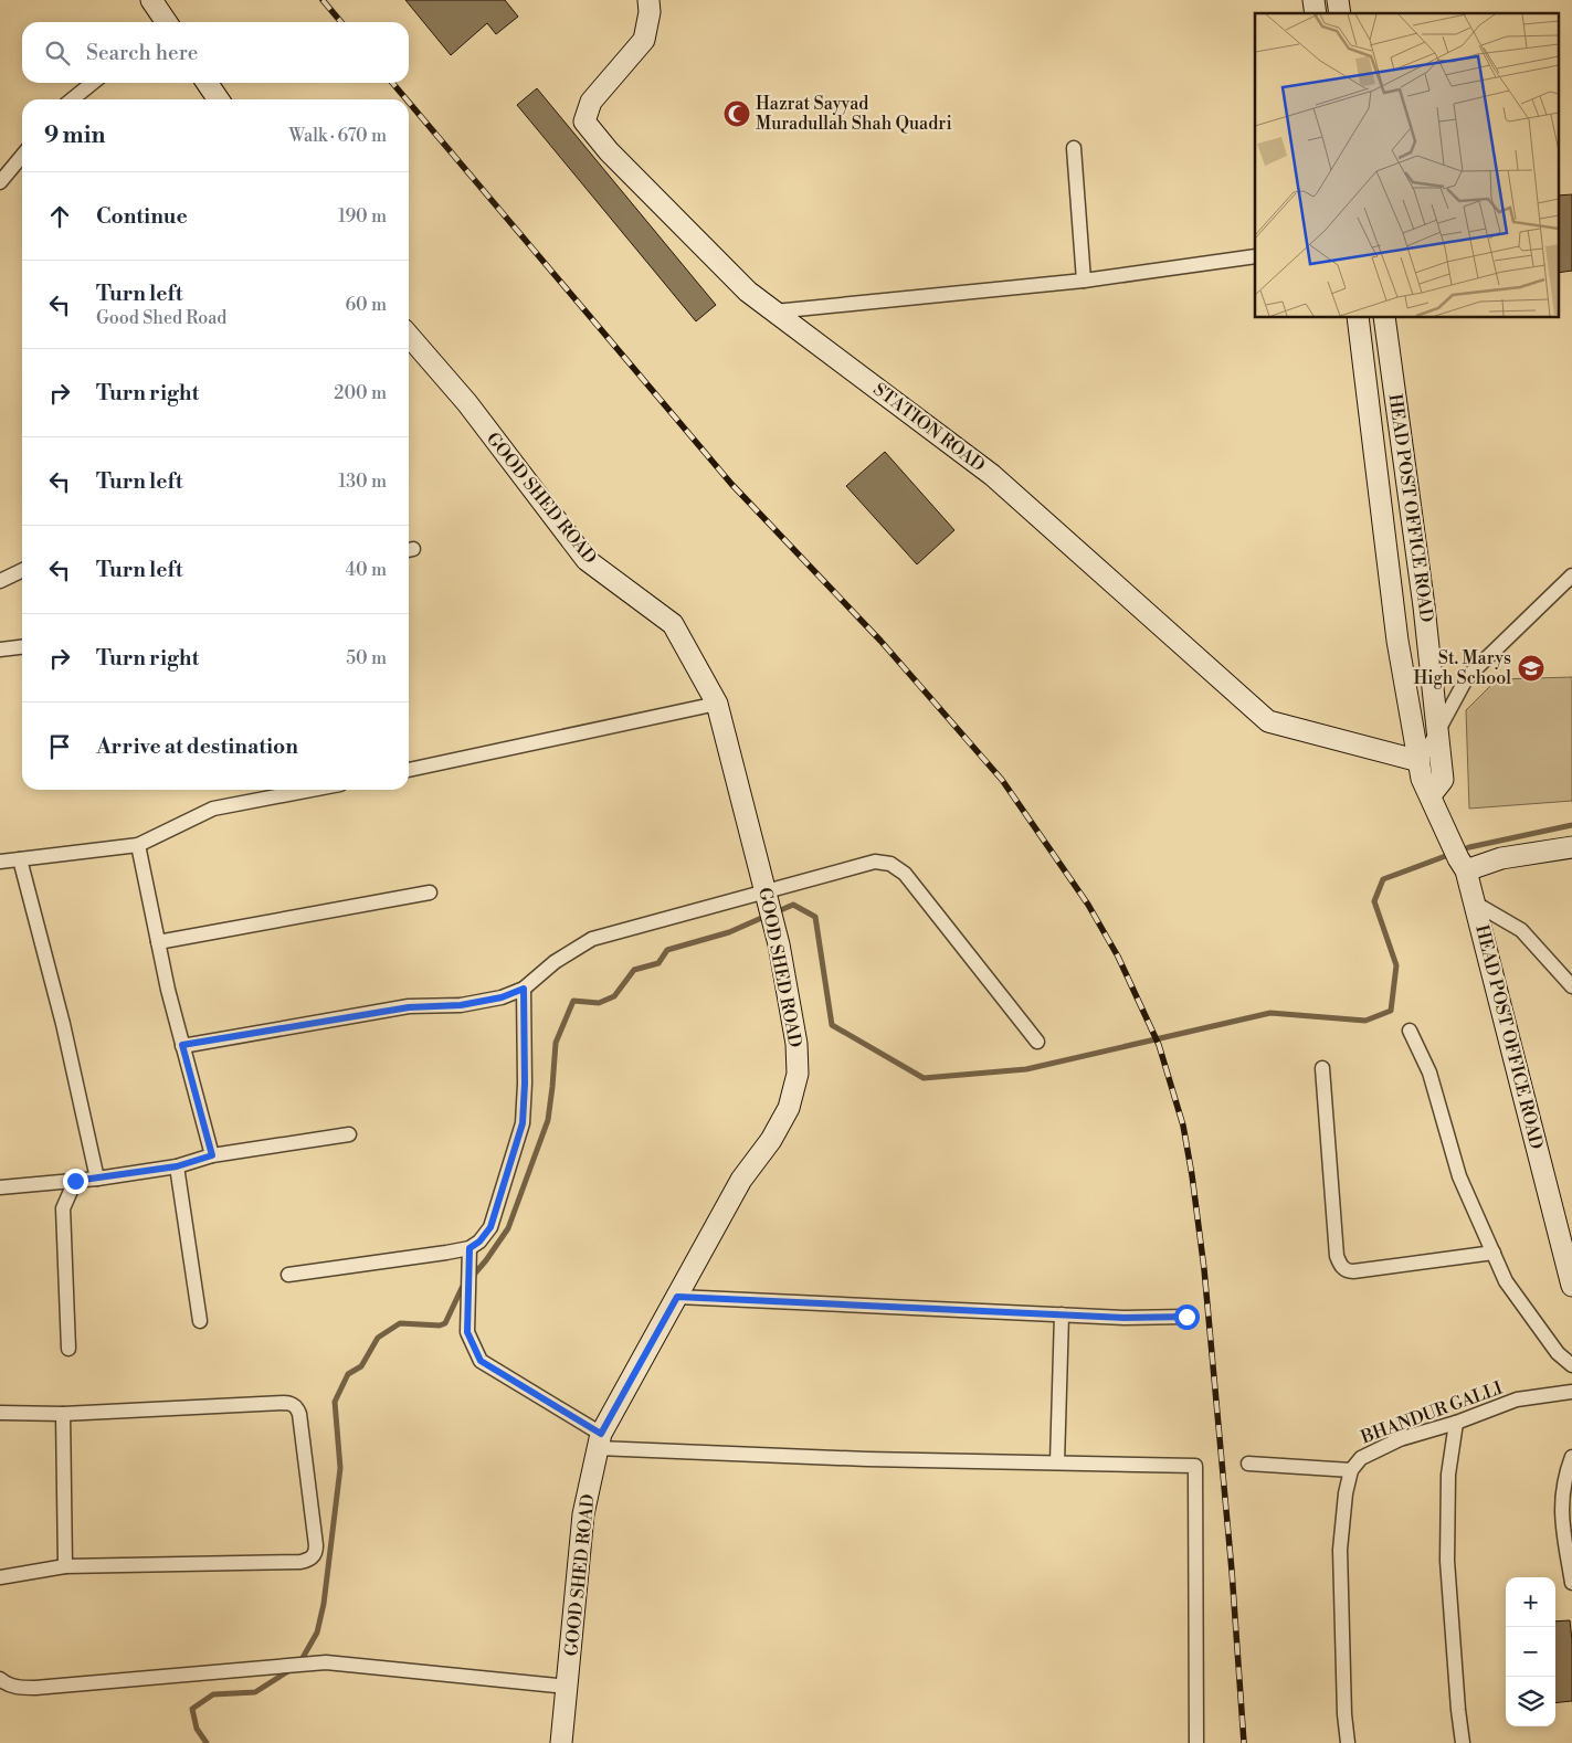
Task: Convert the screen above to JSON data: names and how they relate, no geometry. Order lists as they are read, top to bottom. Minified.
{"streets":{"street":["STATION ROAD","GOOD SHED ROAD","HEAD POST OFFICE ROAD","BHANDUR GALLI"]},"crossings":[["STATION ROAD","HEAD POST OFFICE ROAD"]],"places":{"mosque":["Hazrat Sayyad Muradullah Shah Quadri"],"school or university":["St. Marys High School"]},"page":{"search":"Search here","heading":["9 min","Walk · 670 m"],"list":[["Continue","190 m"],["Turn left","Good Shed Road","60 m"],["Turn right","200 m"],["Turn left","130 m"],["Turn left","40 m"],["Turn right","50 m"],"Arrive at destination"],"map_buttons":["+","−"]}}
